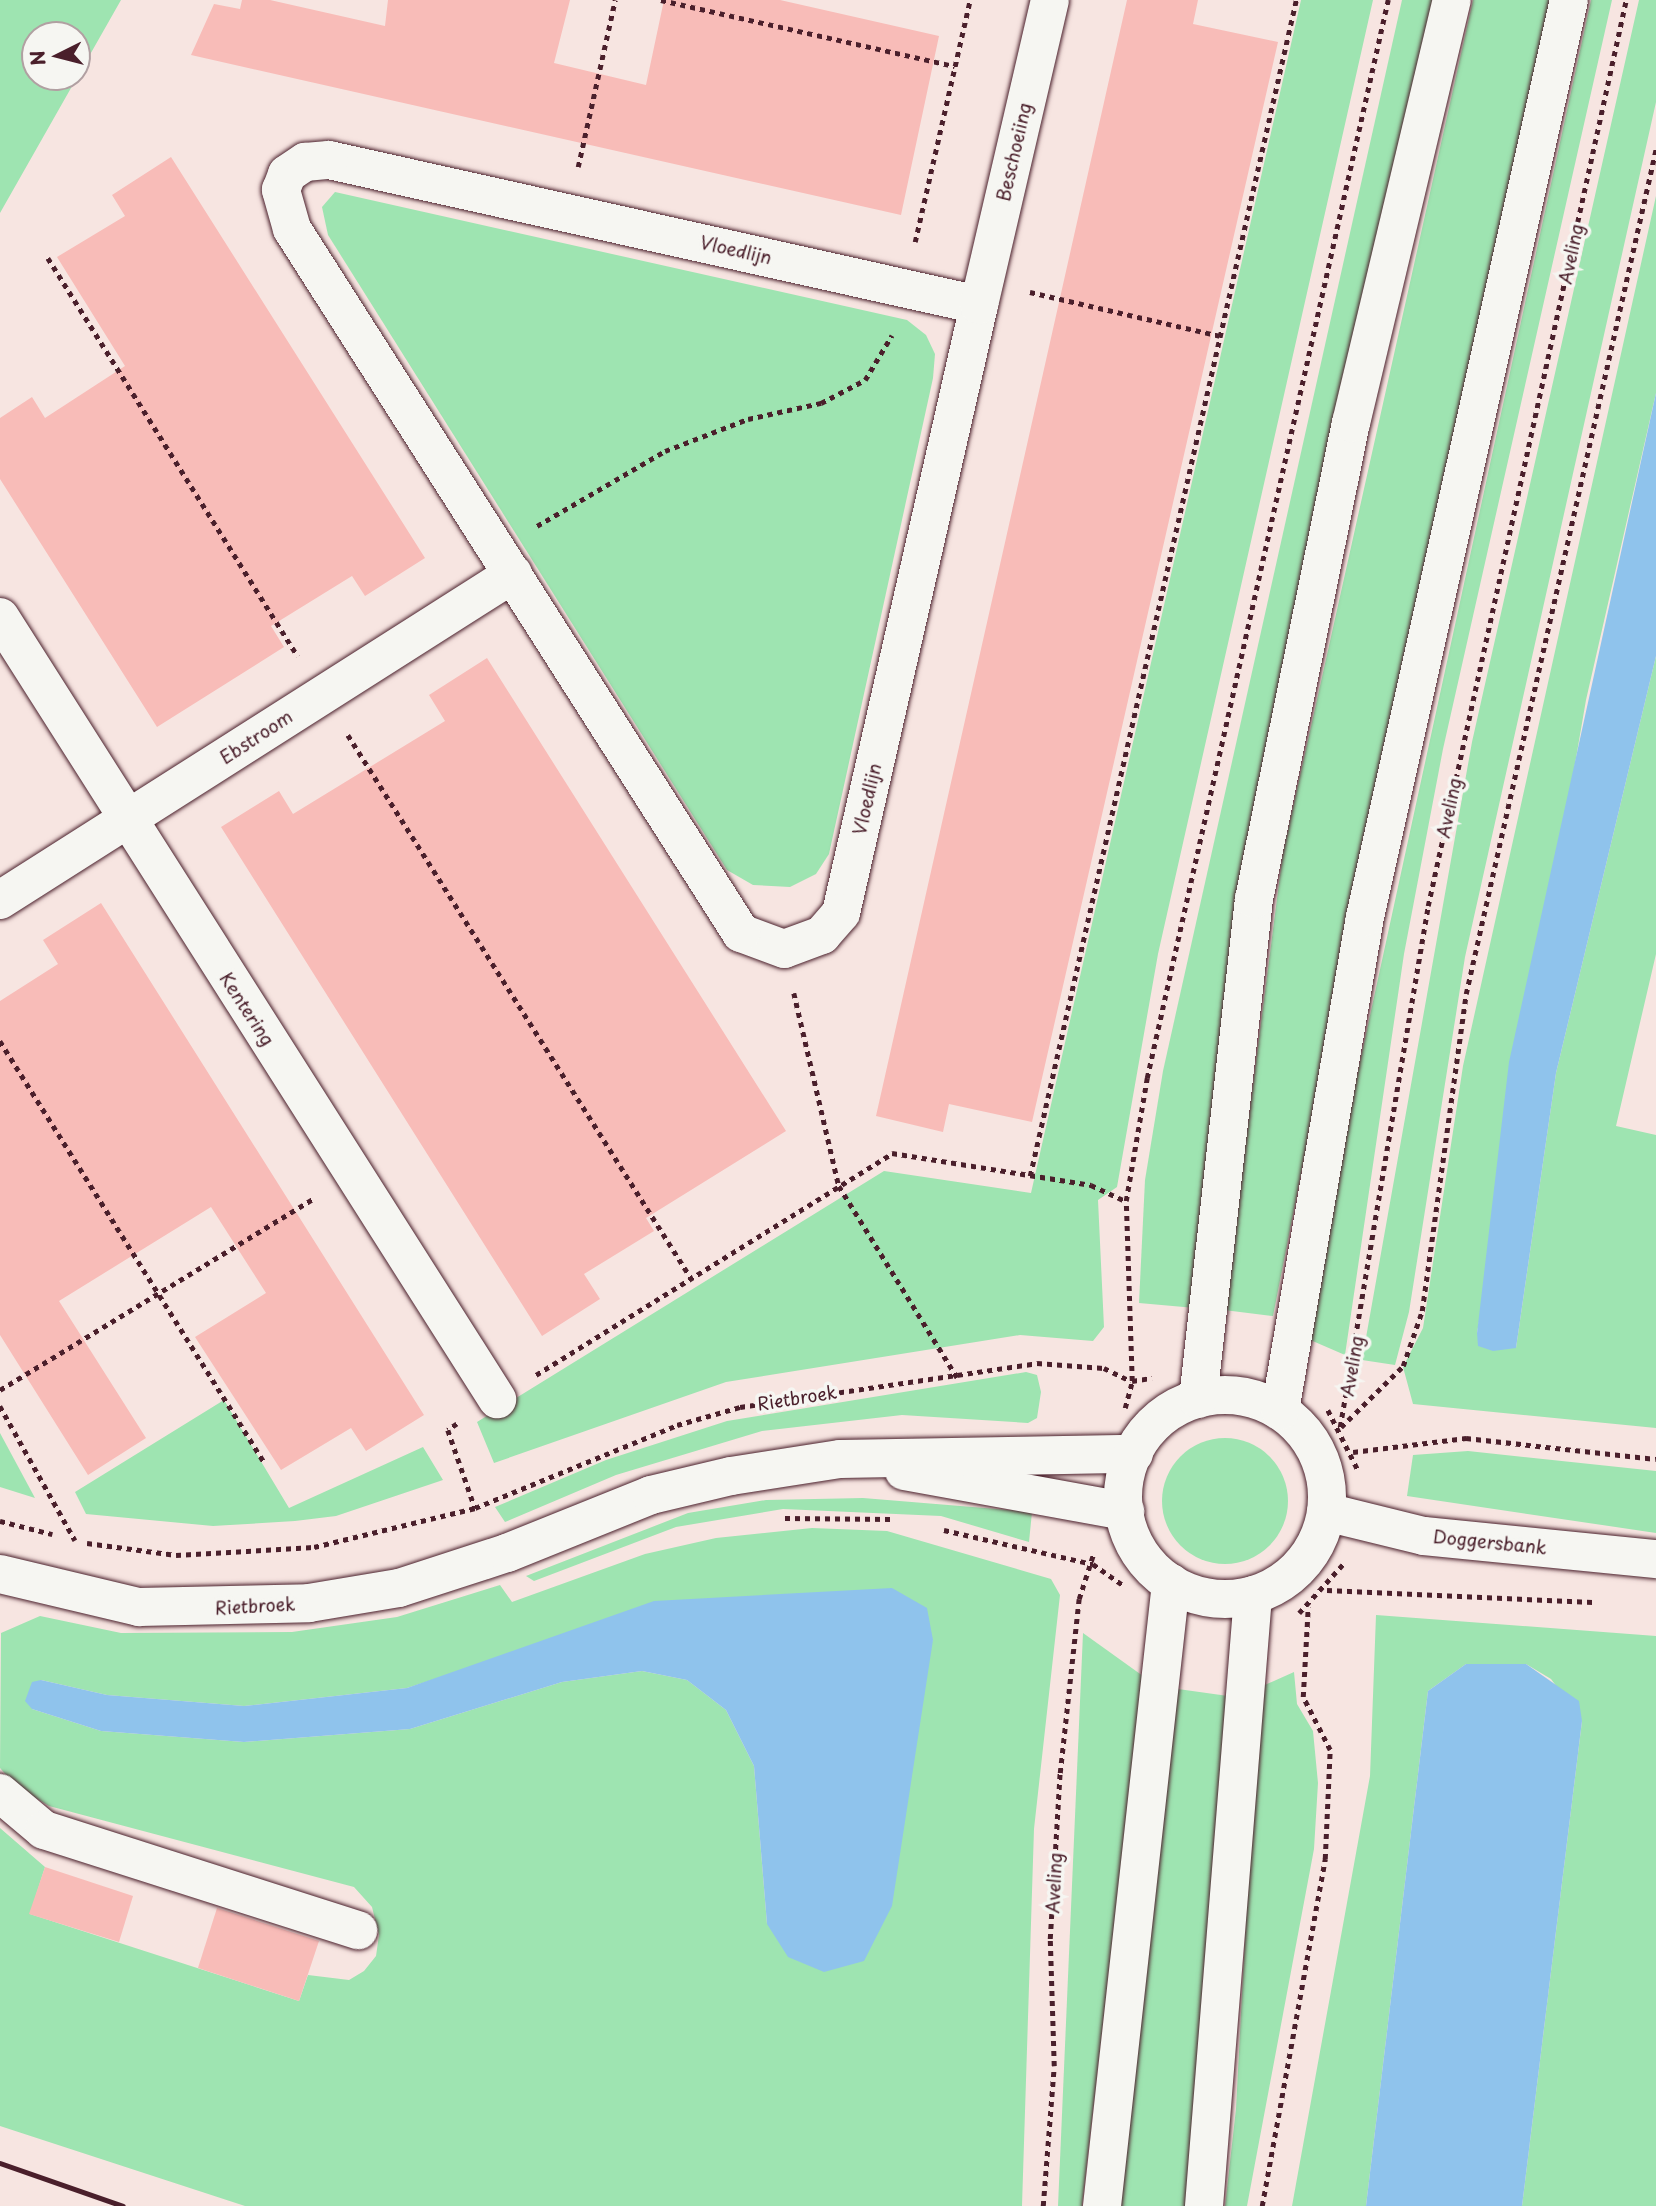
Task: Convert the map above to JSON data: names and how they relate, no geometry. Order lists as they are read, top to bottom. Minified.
{"streets":{"street":["Beschoeiing","Vloedlijn","Ebstroom","Kentering","Rietbroek","Doggersbank"],"path":["Aveling"]},"crossings":[["Beschoeiing","Vloedlijn"],["Vloedlijn","Ebstroom"],["Ebstroom","Kentering"],["Rietbroek","Doggersbank"]],"north":"left"}
